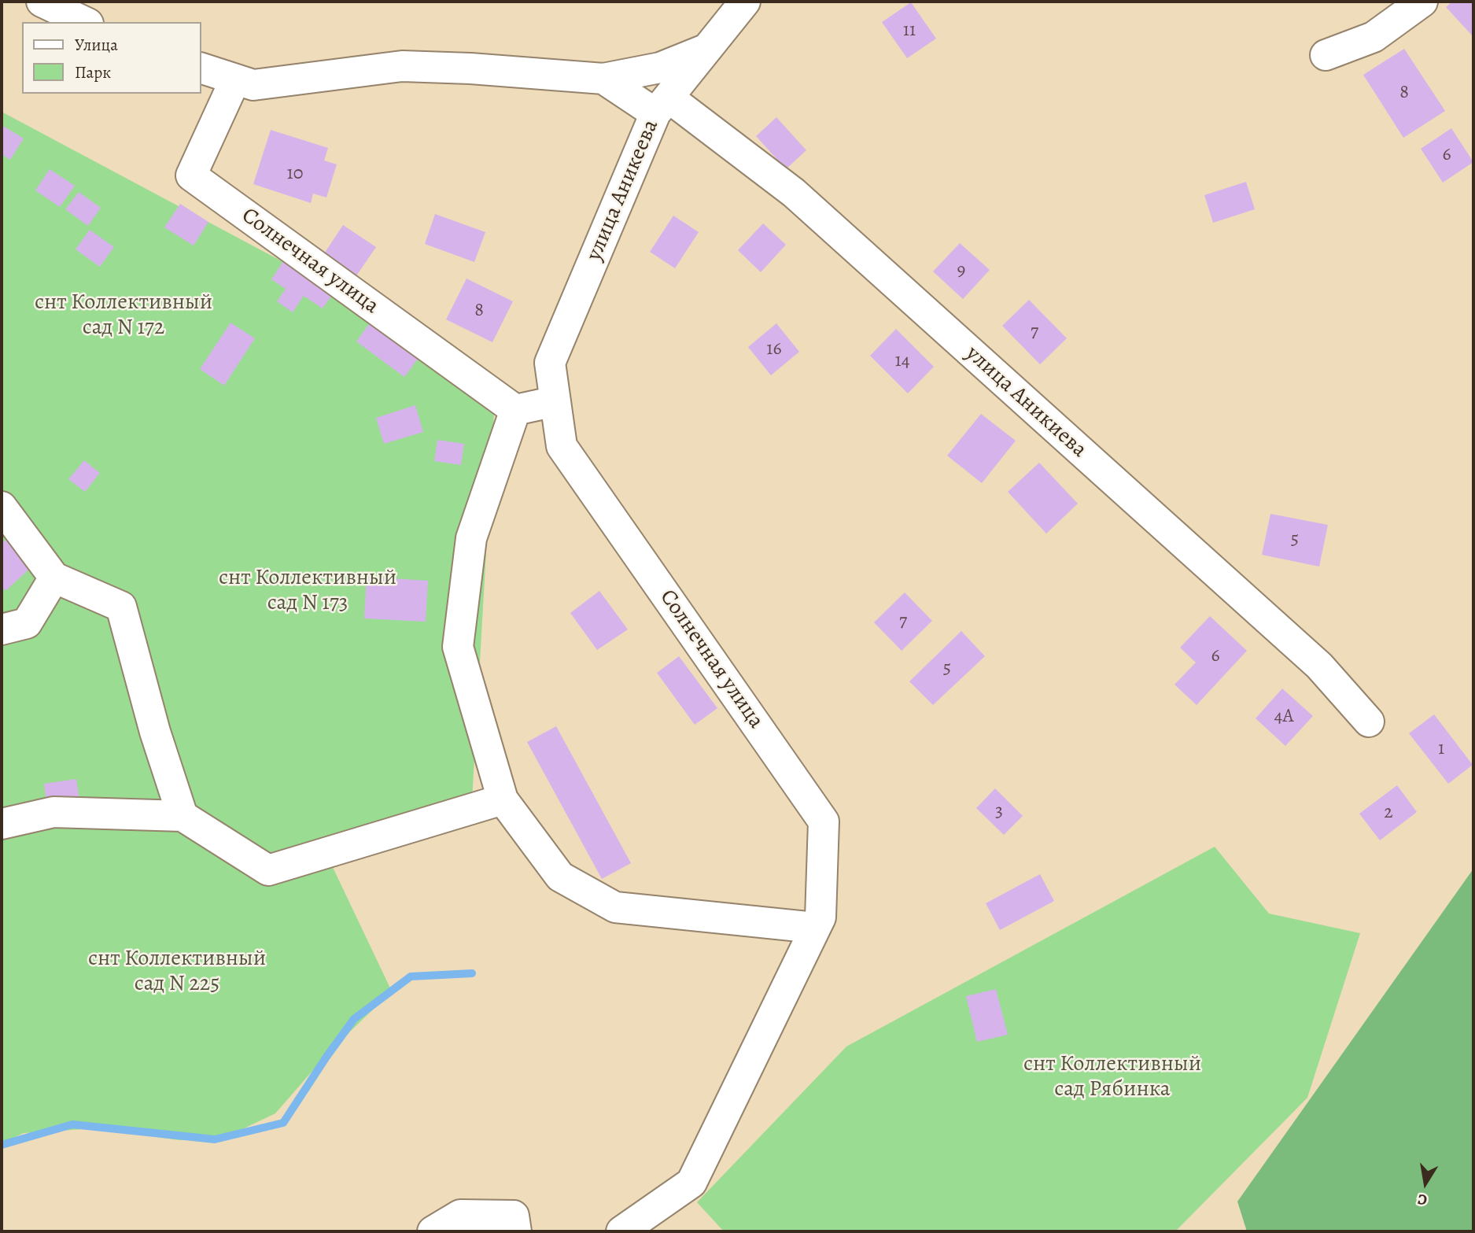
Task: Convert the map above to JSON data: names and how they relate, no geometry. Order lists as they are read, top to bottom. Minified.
{"streets":{"street":["улица Аникеева","Солнечная улица","улица Аникиева"]},"crossings":[["улица Аникеева","Солнечная улица"],["улица Аникеева","улица Аникиева"]],"parks":["снт Коллективный сад N 172","снт Коллективный сад N 173","снт Коллективный сад N 225","снт Коллективный сад Рябинка"],"house_numbers":["11","8","6","10","9","8","7","16","14","5","7","6","5","4А","1","3","2"],"legend":["Улица","Парк"],"north":"bottom"}
